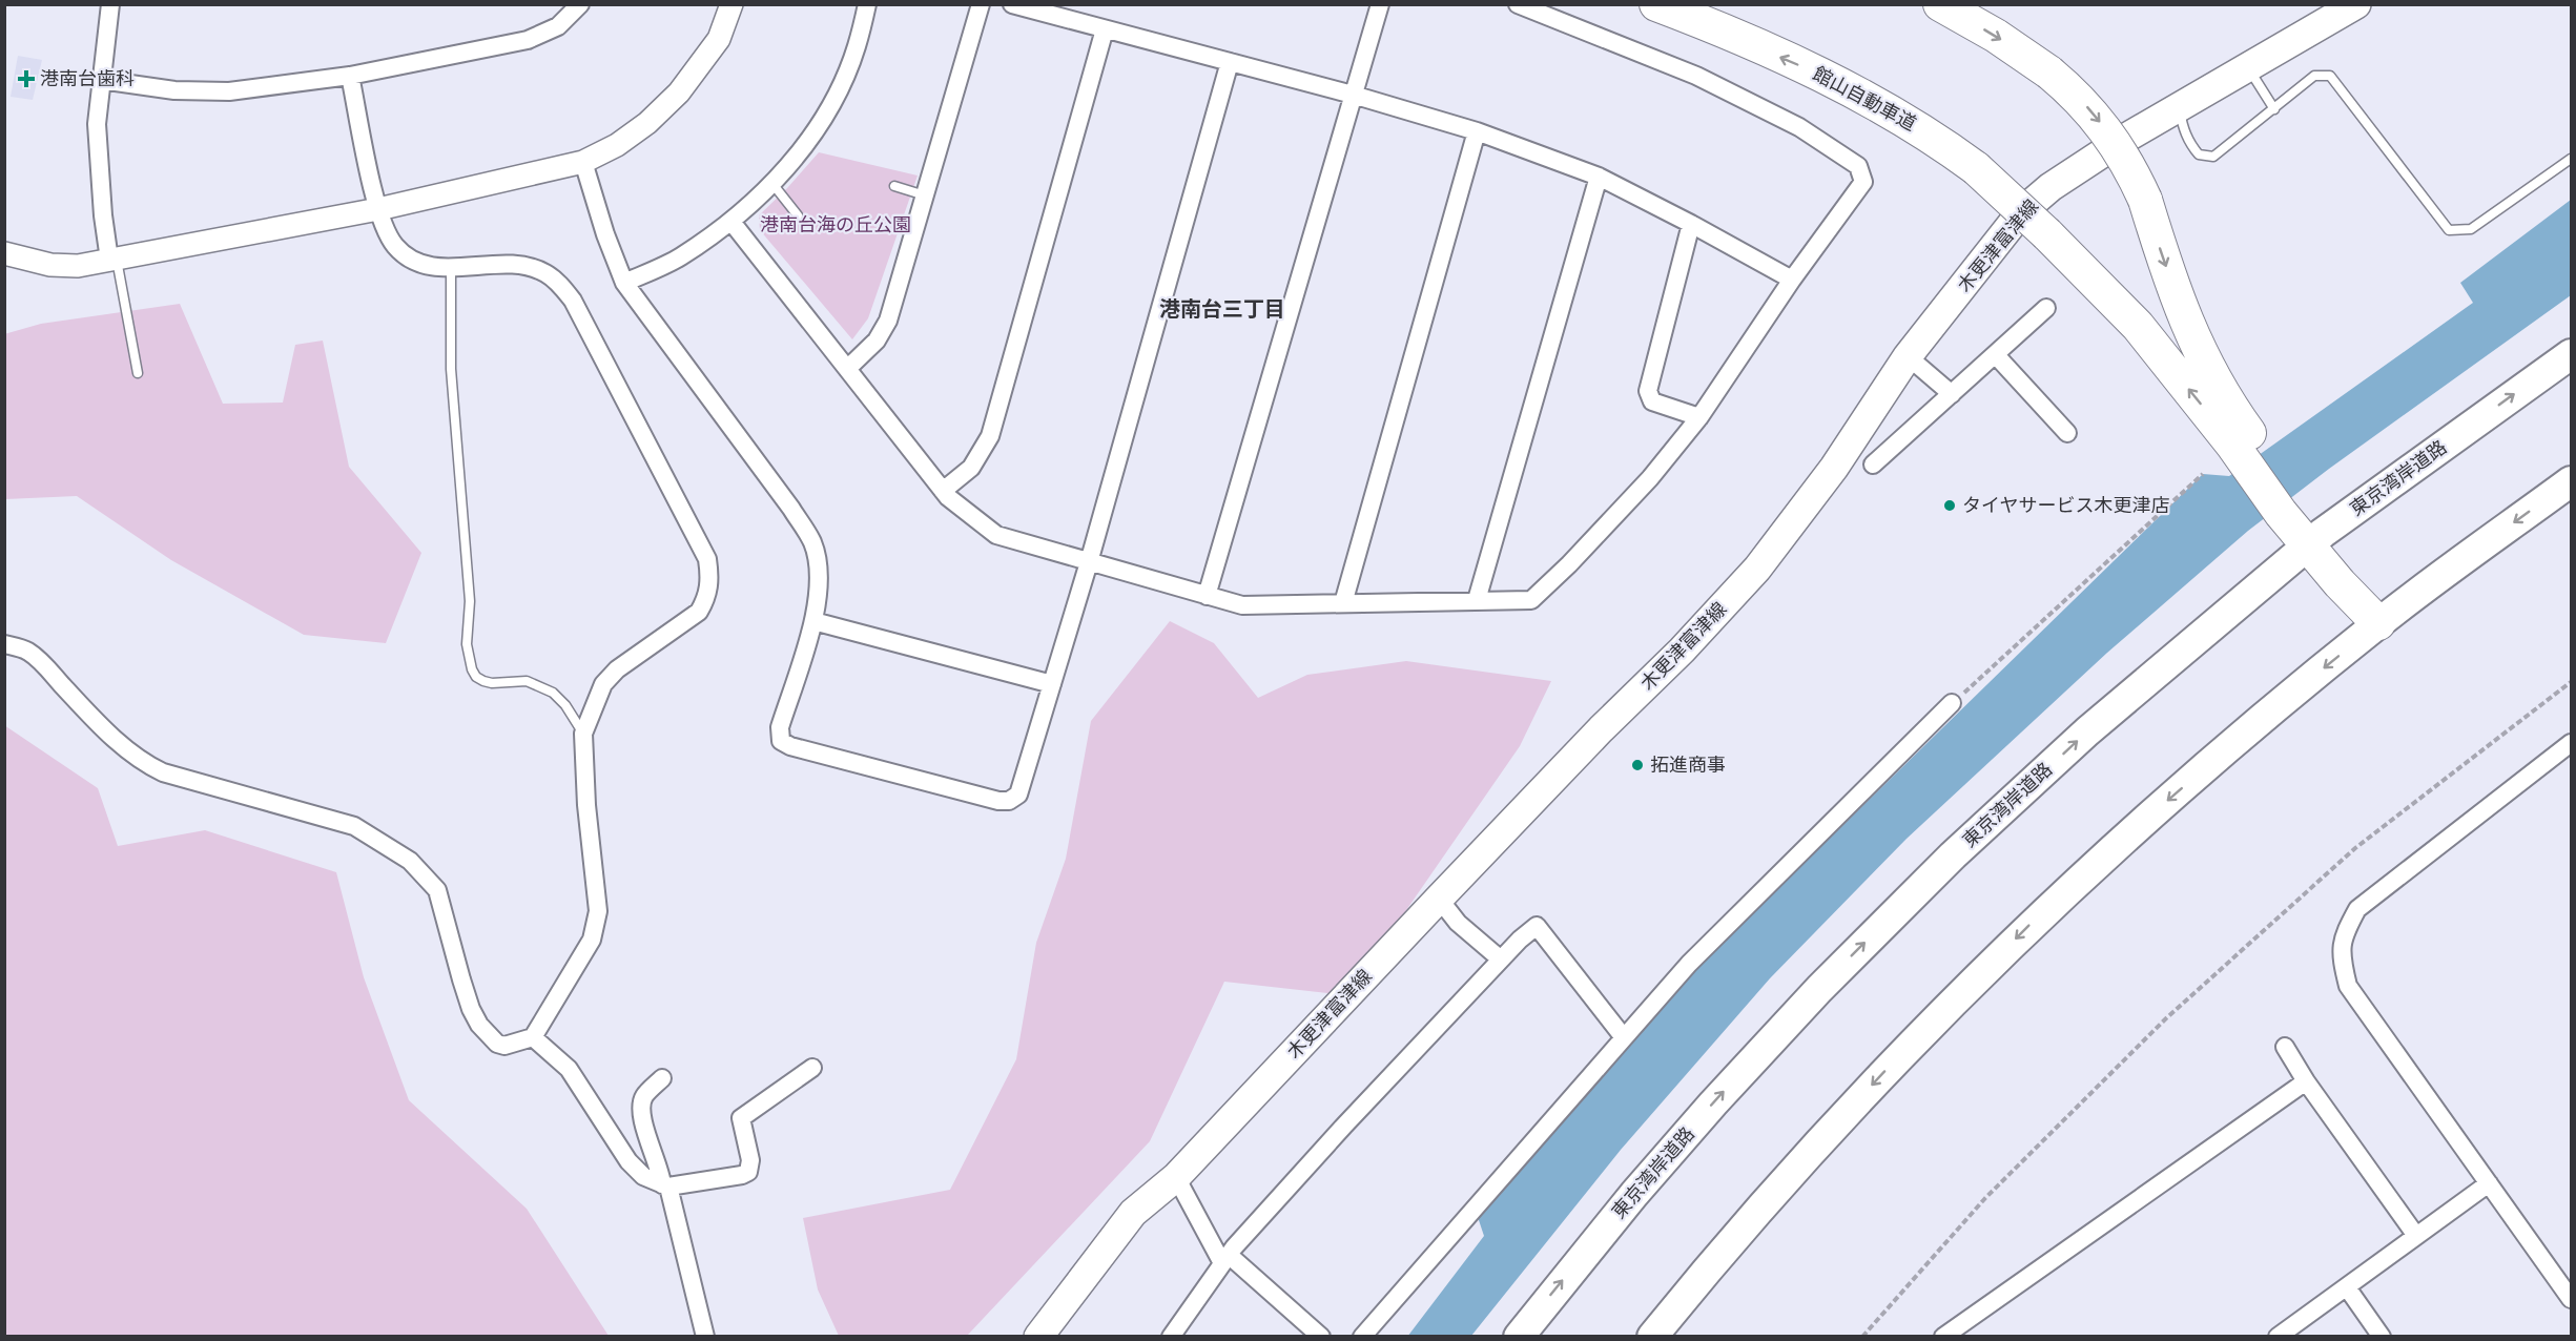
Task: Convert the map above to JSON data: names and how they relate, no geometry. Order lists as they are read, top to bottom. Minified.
{"streets":{"highway":["館山自動車道","東京湾岸道路"],"main road":["木更津富津線"]},"districts":["港南台三丁目"],"parks":["港南台海の丘公園"],"places":{"health":["港南台歯科"],"other":["タイヤサービス木更津店","拓進商事"]}}
